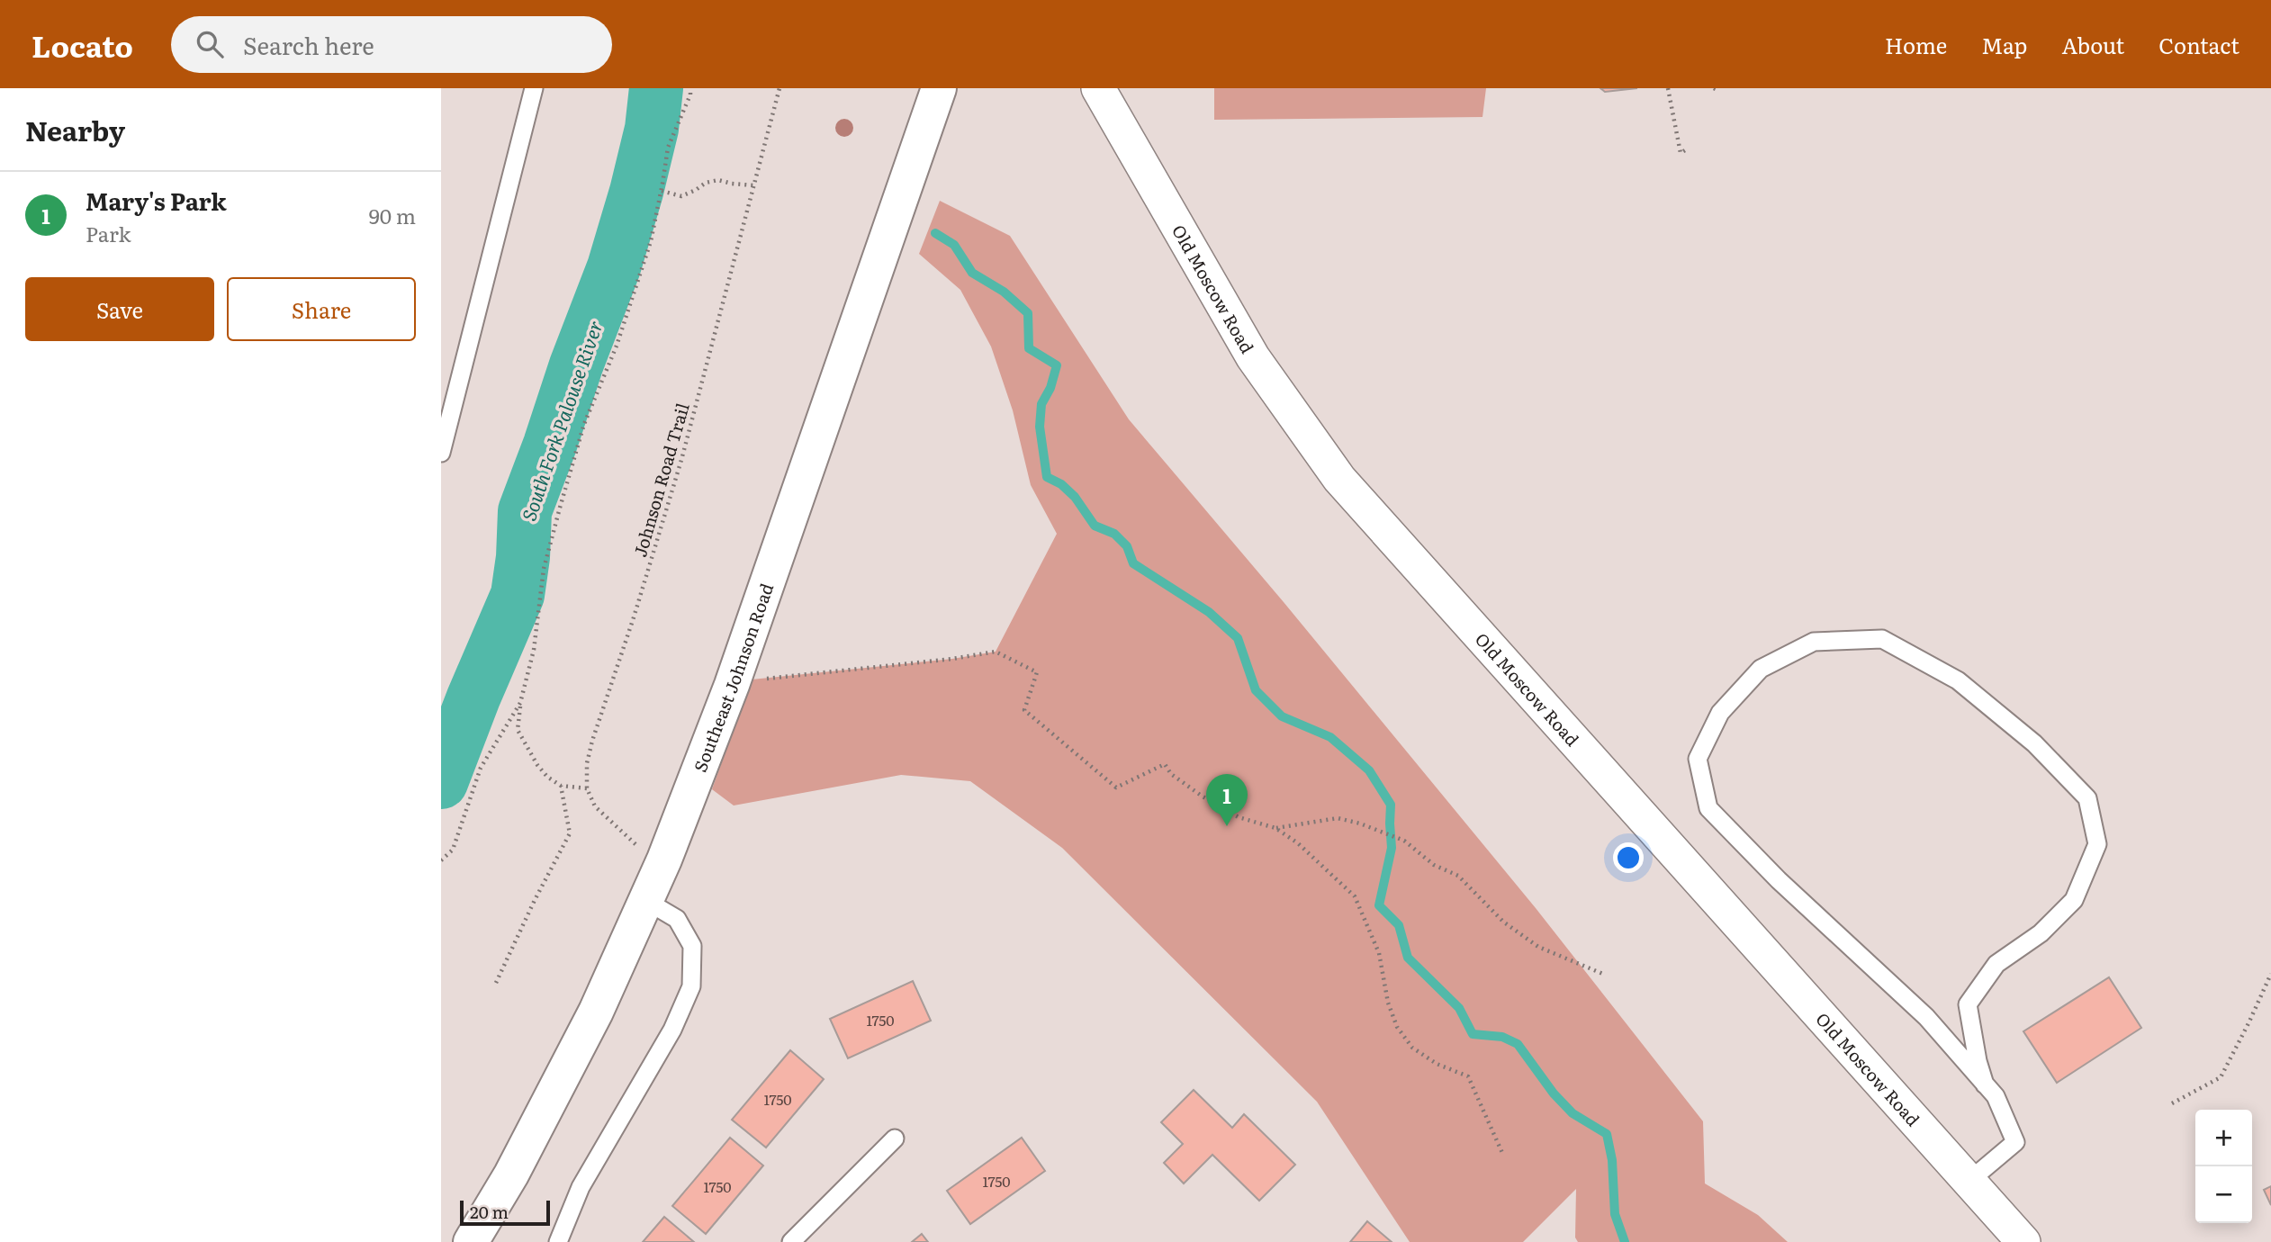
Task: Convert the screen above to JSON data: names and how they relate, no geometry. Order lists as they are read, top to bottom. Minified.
{"streets":{"street":["Old Moscow Road","Southeast Johnson Road"],"path":["Johnson Road Trail"]},"water":["South Fork Palouse River"],"house_numbers":["1750","1750","1750","1750"],"scale_bar":"20 m","page":{"header":"Locato","search":"Search here","nav":["Home","Map","About","Contact"],"heading":"Nearby","list":[{"mark":"1","name":"Mary's Park","note":"Park","value":"90 m"}],"buttons":["Save","Share"],"pins":"1","map_buttons":["+","−"],"scale":"20 m"}}
